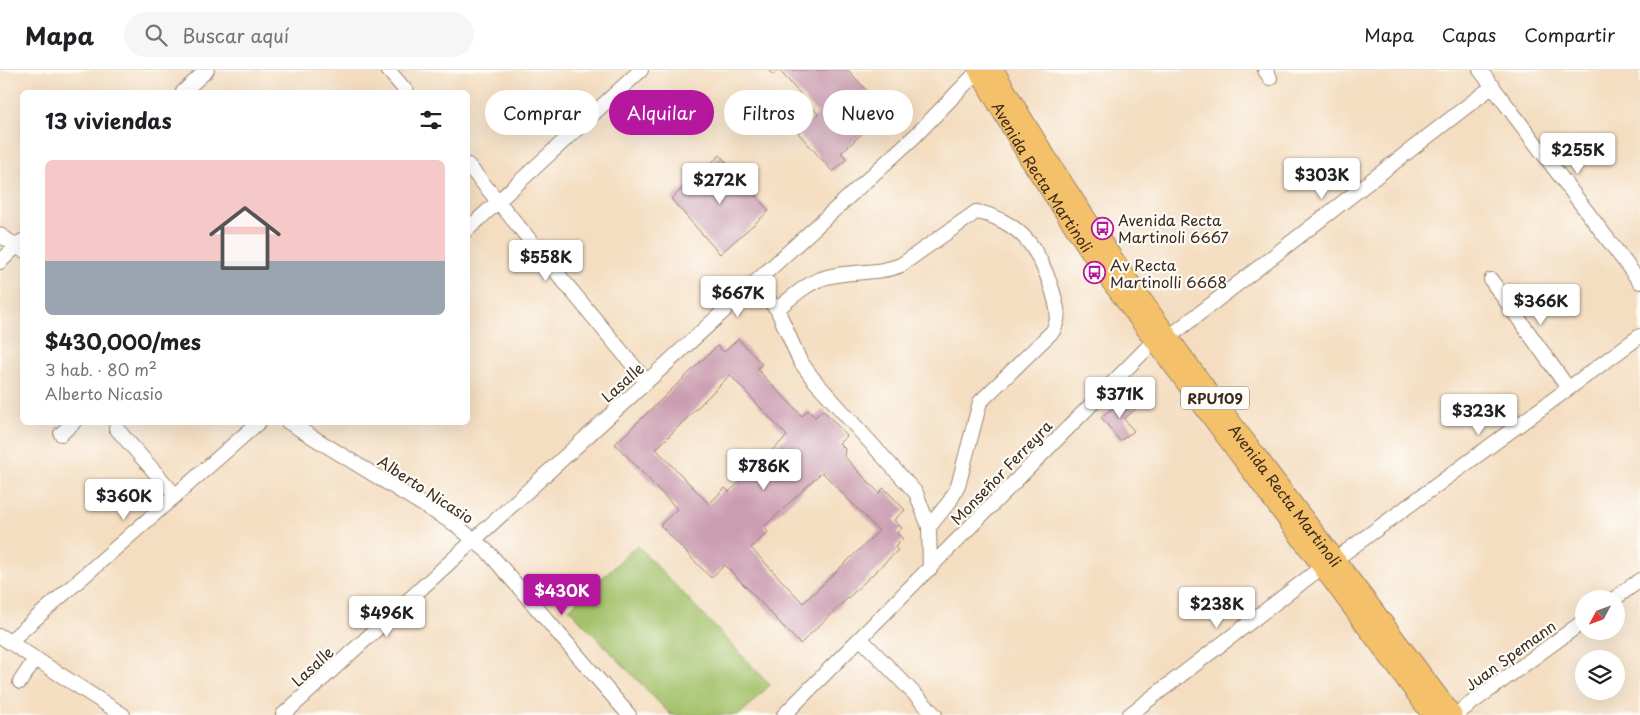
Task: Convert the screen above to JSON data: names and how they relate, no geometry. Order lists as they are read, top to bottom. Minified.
{"streets":{"main road":["Avenida Recta Martinoli","RPU109"],"street":["Lasalle","Monseñor Ferreyra","Alberto Nicasio","Juan Spemann"]},"crossings":[["Avenida Recta Martinoli","Lasalle"],["Avenida Recta Martinoli","Monseñor Ferreyra"],["Avenida Recta Martinoli","Juan Spemann"],["Lasalle","Alberto Nicasio"]],"places":{"bus stop":["Avenida Recta Martinoli 6667","Av Recta Martinolli 6668"]},"north":"bottom left","page":{"header":"Mapa","search":"Buscar aquí","nav":["Mapa","Capas","Compartir"],"chip":["Comprar","Alquilar","Filtros","Nuevo"],"heading":"13 viviendas","price":["$255K","$303K","$272K","$558K","$667K","$366K","$371K","$323K","$786K","$360K","$430K","$238K","$496K"],"list":[{"name":"$430,000/mes","note":"3 hab. · 80 m² · Alberto Nicasio"}]}}
